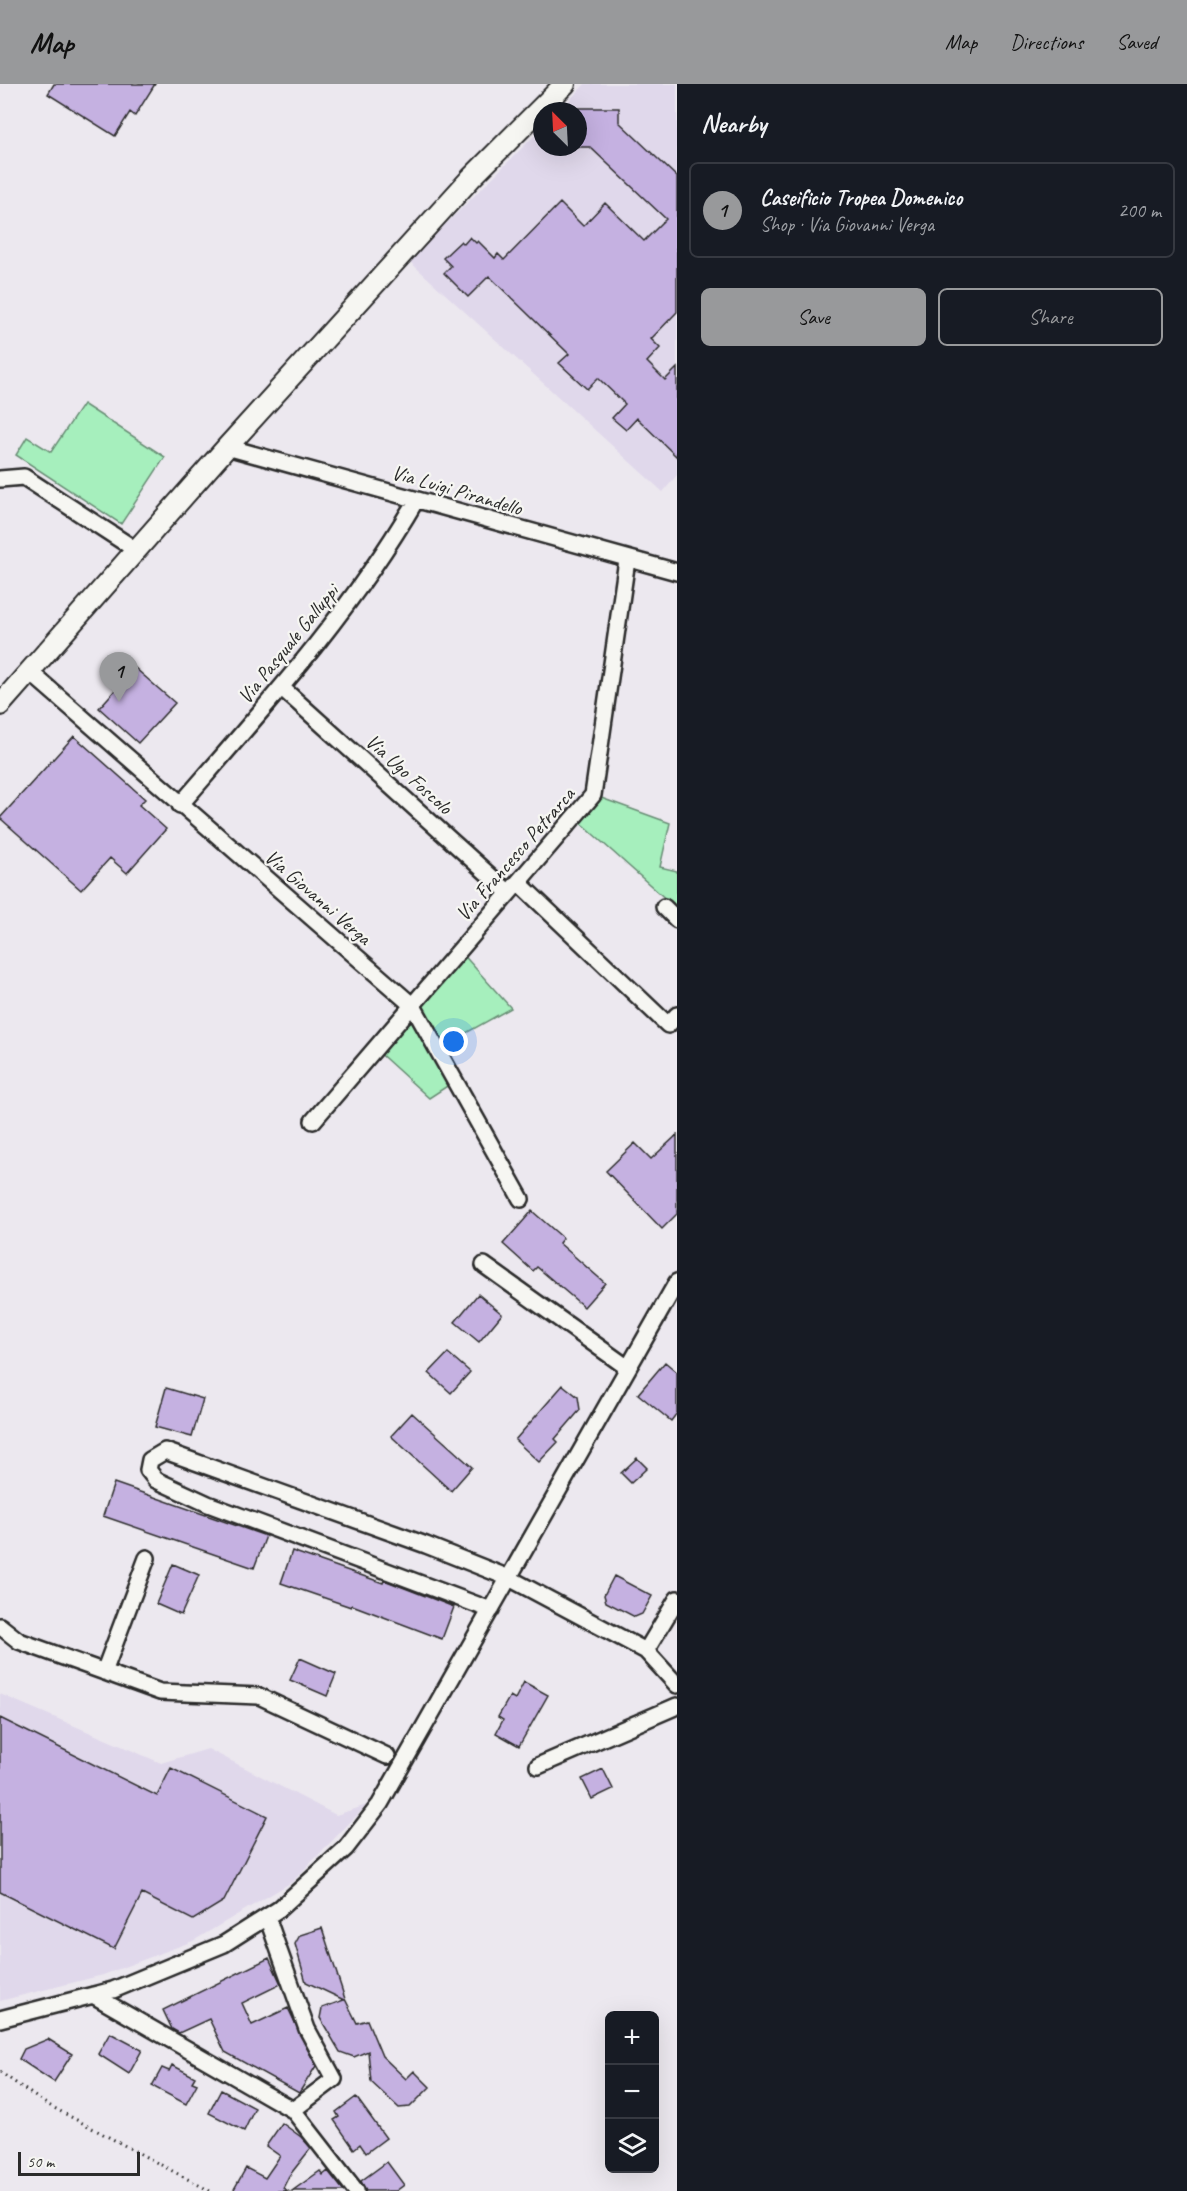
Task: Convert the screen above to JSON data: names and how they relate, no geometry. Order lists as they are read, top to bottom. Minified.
{"streets":{"street":["Via Luigi Pirandello","Via Pasquale Galluppi","Via Ugo Foscolo","Via Francesco Petrarca","Via Giovanni Verga"]},"crossings":[["Via Luigi Pirandello","Via Pasquale Galluppi"],["Via Luigi Pirandello","Via Francesco Petrarca"],["Via Pasquale Galluppi","Via Ugo Foscolo"],["Via Pasquale Galluppi","Via Giovanni Verga"],["Via Ugo Foscolo","Via Francesco Petrarca"],["Via Francesco Petrarca","Via Giovanni Verga"]],"scale_bar":"50 m","north":"top left","page":{"header":"Map","nav":["Map","Directions","Saved"],"heading":"Nearby","list":[{"mark":"1","name":"Caseificio Tropea Domenico","note":"Shop · Via Giovanni Verga","value":"200 m"}],"buttons":["Save","Share"],"pins":"1","map_buttons":["+","−"],"scale":"50 m"}}
